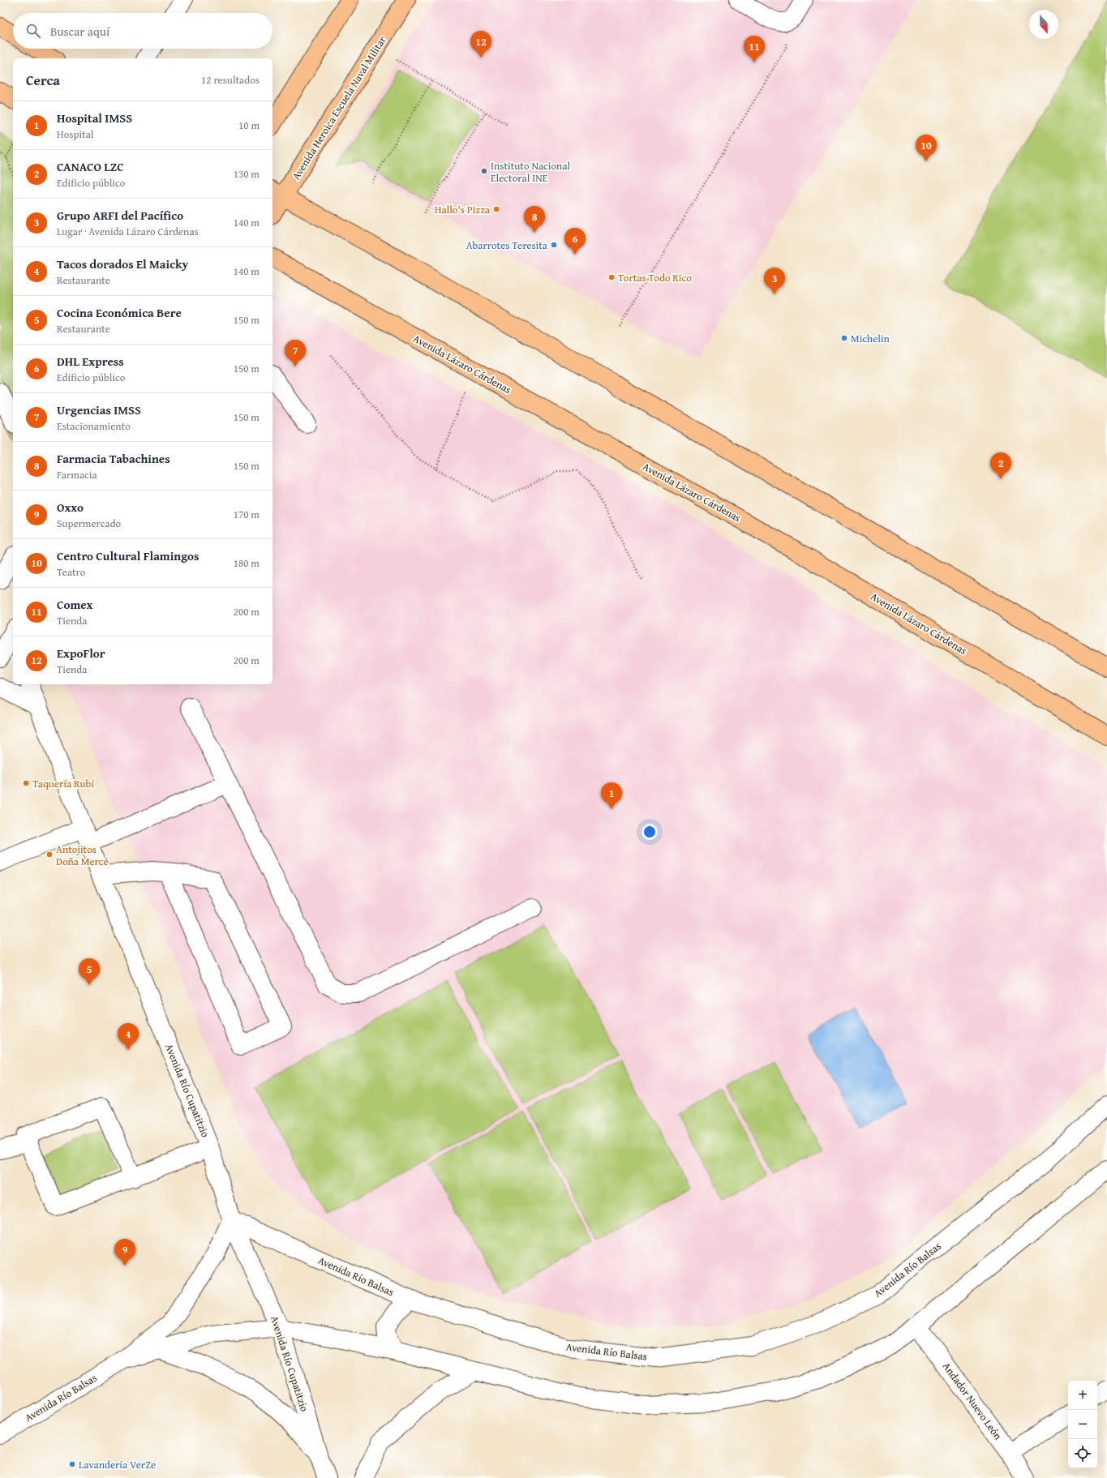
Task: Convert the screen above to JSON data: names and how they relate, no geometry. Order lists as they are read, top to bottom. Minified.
{"streets":{"main road":["Avenida Heroica Escuela Naval Militar","Avenida Lázaro Cárdenas"],"street":["Avenida Río Cupatitzio","Avenida Río Balsas","Andador Nuevo León"]},"crossings":[["Avenida Río Cupatitzio","Avenida Río Balsas"],["Avenida Río Balsas","Andador Nuevo León"]],"places":["Instituto Nacional Electoral INE","Hallo's Pizza","Abarrotes Teresita","Tortas Todo Rico","Michelin","Taquería Rubí","Antojitos Doña Mercé","Lavandería VerZe"],"north":"bottom","page":{"search":"Buscar aquí","pins":["12","11","10","8","6","3","7","2","1","5","4","9"],"heading":["Cerca","12 resultados"],"list":[{"mark":"1","name":"Hospital IMSS","note":"Hospital","value":"10 m"},{"mark":"2","name":"CANACO LZC","note":"Edificio público","value":"130 m"},{"mark":"3","name":"Grupo ARFI del Pacífico","note":"Lugar · Avenida Lázaro Cárdenas","value":"140 m"},{"mark":"4","name":"Tacos dorados El Maicky","note":"Restaurante","value":"140 m"},{"mark":"5","name":"Cocina Económica Bere","note":"Restaurante","value":"150 m"},{"mark":"6","name":"DHL Express","note":"Edificio público","value":"150 m"},{"mark":"7","name":"Urgencias IMSS","note":"Estacionamiento","value":"150 m"},{"mark":"8","name":"Farmacia Tabachines","note":"Farmacia","value":"150 m"},{"mark":"9","name":"Oxxo","note":"Supermercado","value":"170 m"},{"mark":"10","name":"Centro Cultural Flamingos","note":"Teatro","value":"180 m"},{"mark":"11","name":"Comex","note":"Tienda","value":"200 m"},{"mark":"12","name":"ExpoFlor","note":"Tienda","value":"200 m"}],"map_buttons":["+","−"]}}
